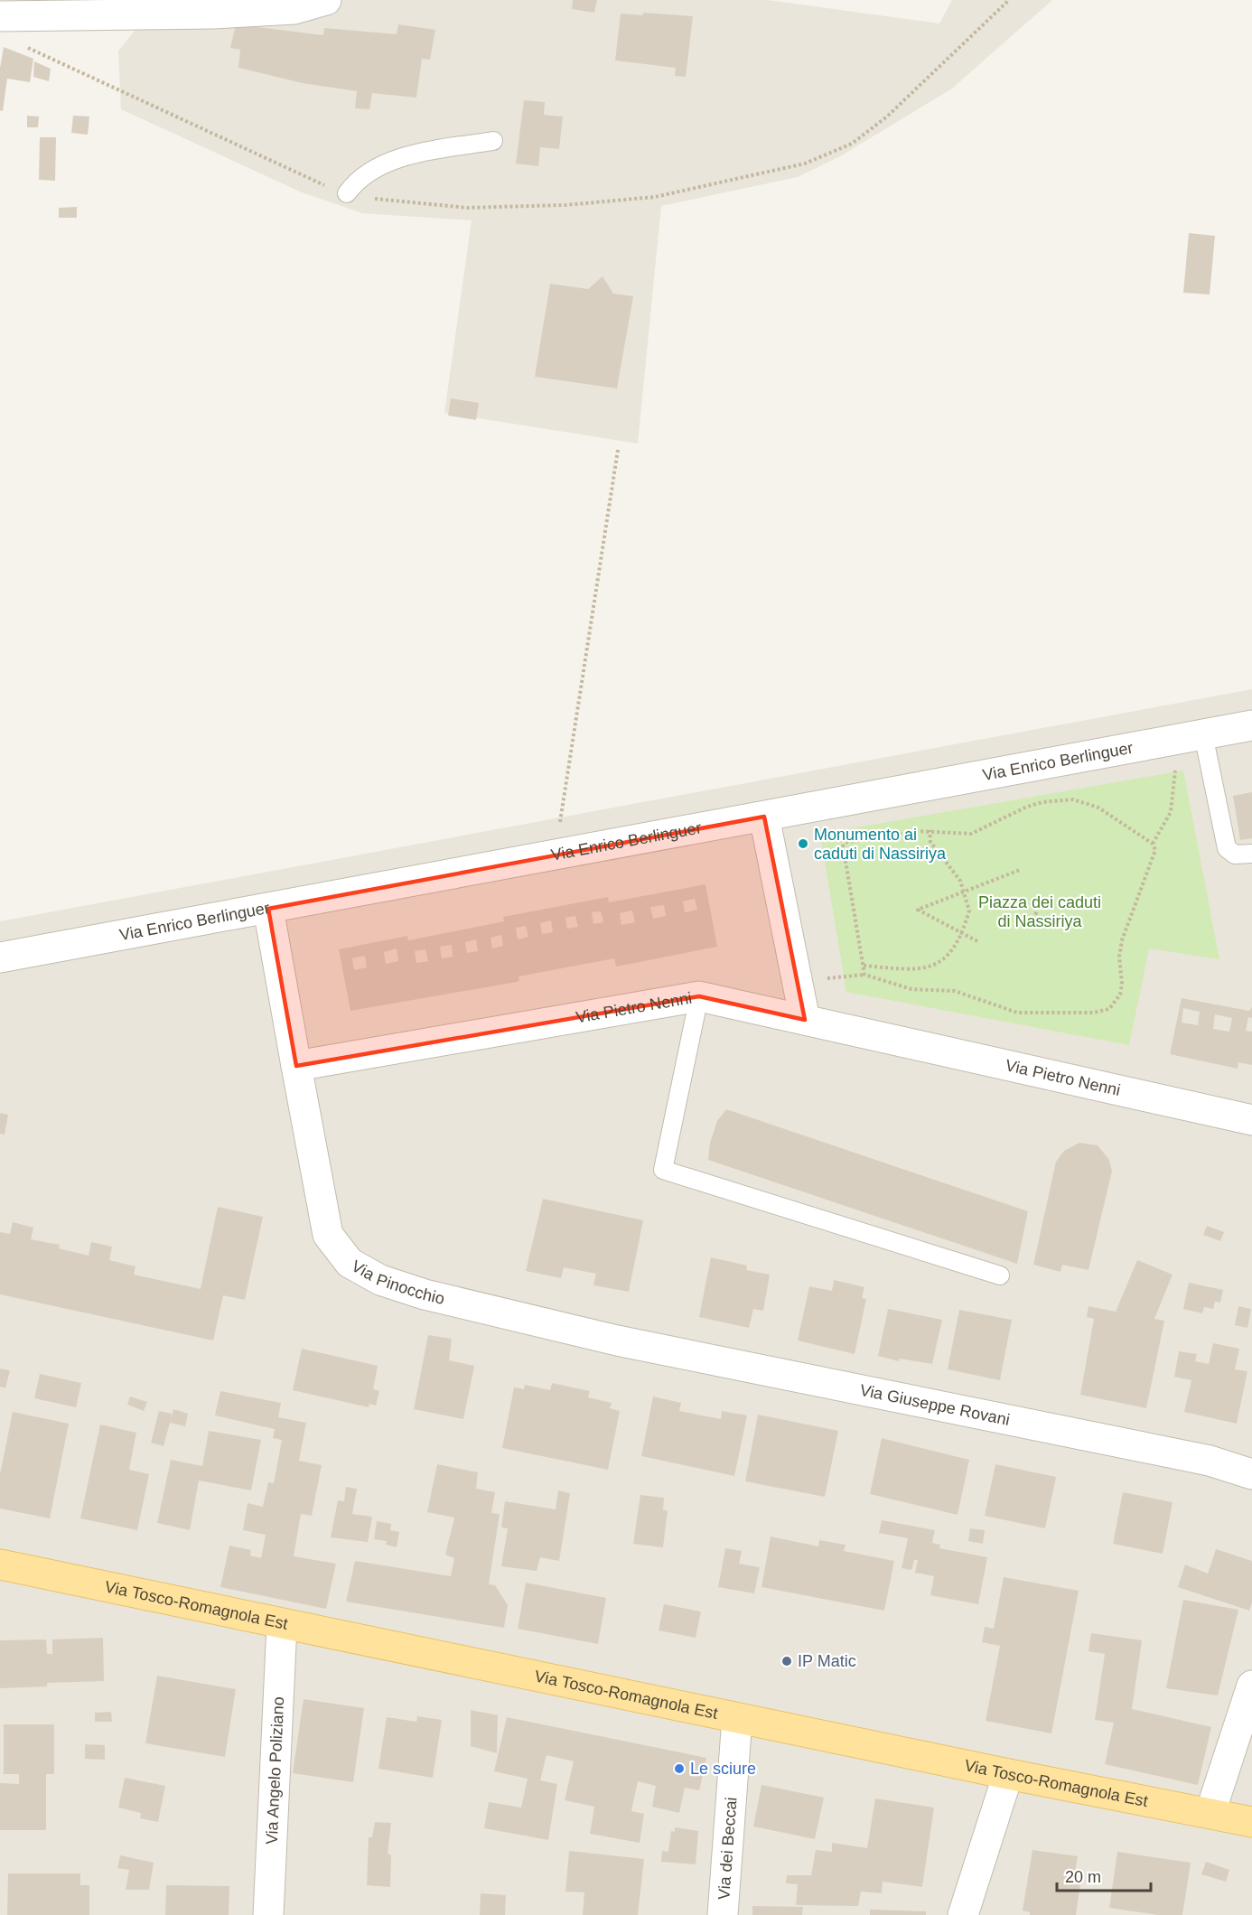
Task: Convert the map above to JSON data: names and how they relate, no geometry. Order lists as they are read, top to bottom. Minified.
{"streets":{"main road":["Via Tosco-Romagnola Est"],"street":["Via Enrico Berlinguer","Via Pietro Nenni","Via Pinocchio","Via Giuseppe Rovani","Via Angelo Poliziano","Via dei Beccai"]},"crossings":[["Via Pietro Nenni","Via Pinocchio"],["Via Pinocchio","Via Giuseppe Rovani"],["Via Tosco-Romagnola Est","Via Angelo Poliziano"],["Via Tosco-Romagnola Est","Via dei Beccai"]],"parks":["Piazza dei caduti di Nassiriya"],"places":["Monumento ai caduti di Nassiriya","IP Matic","Le sciure"],"scale_bar":"20 m"}
